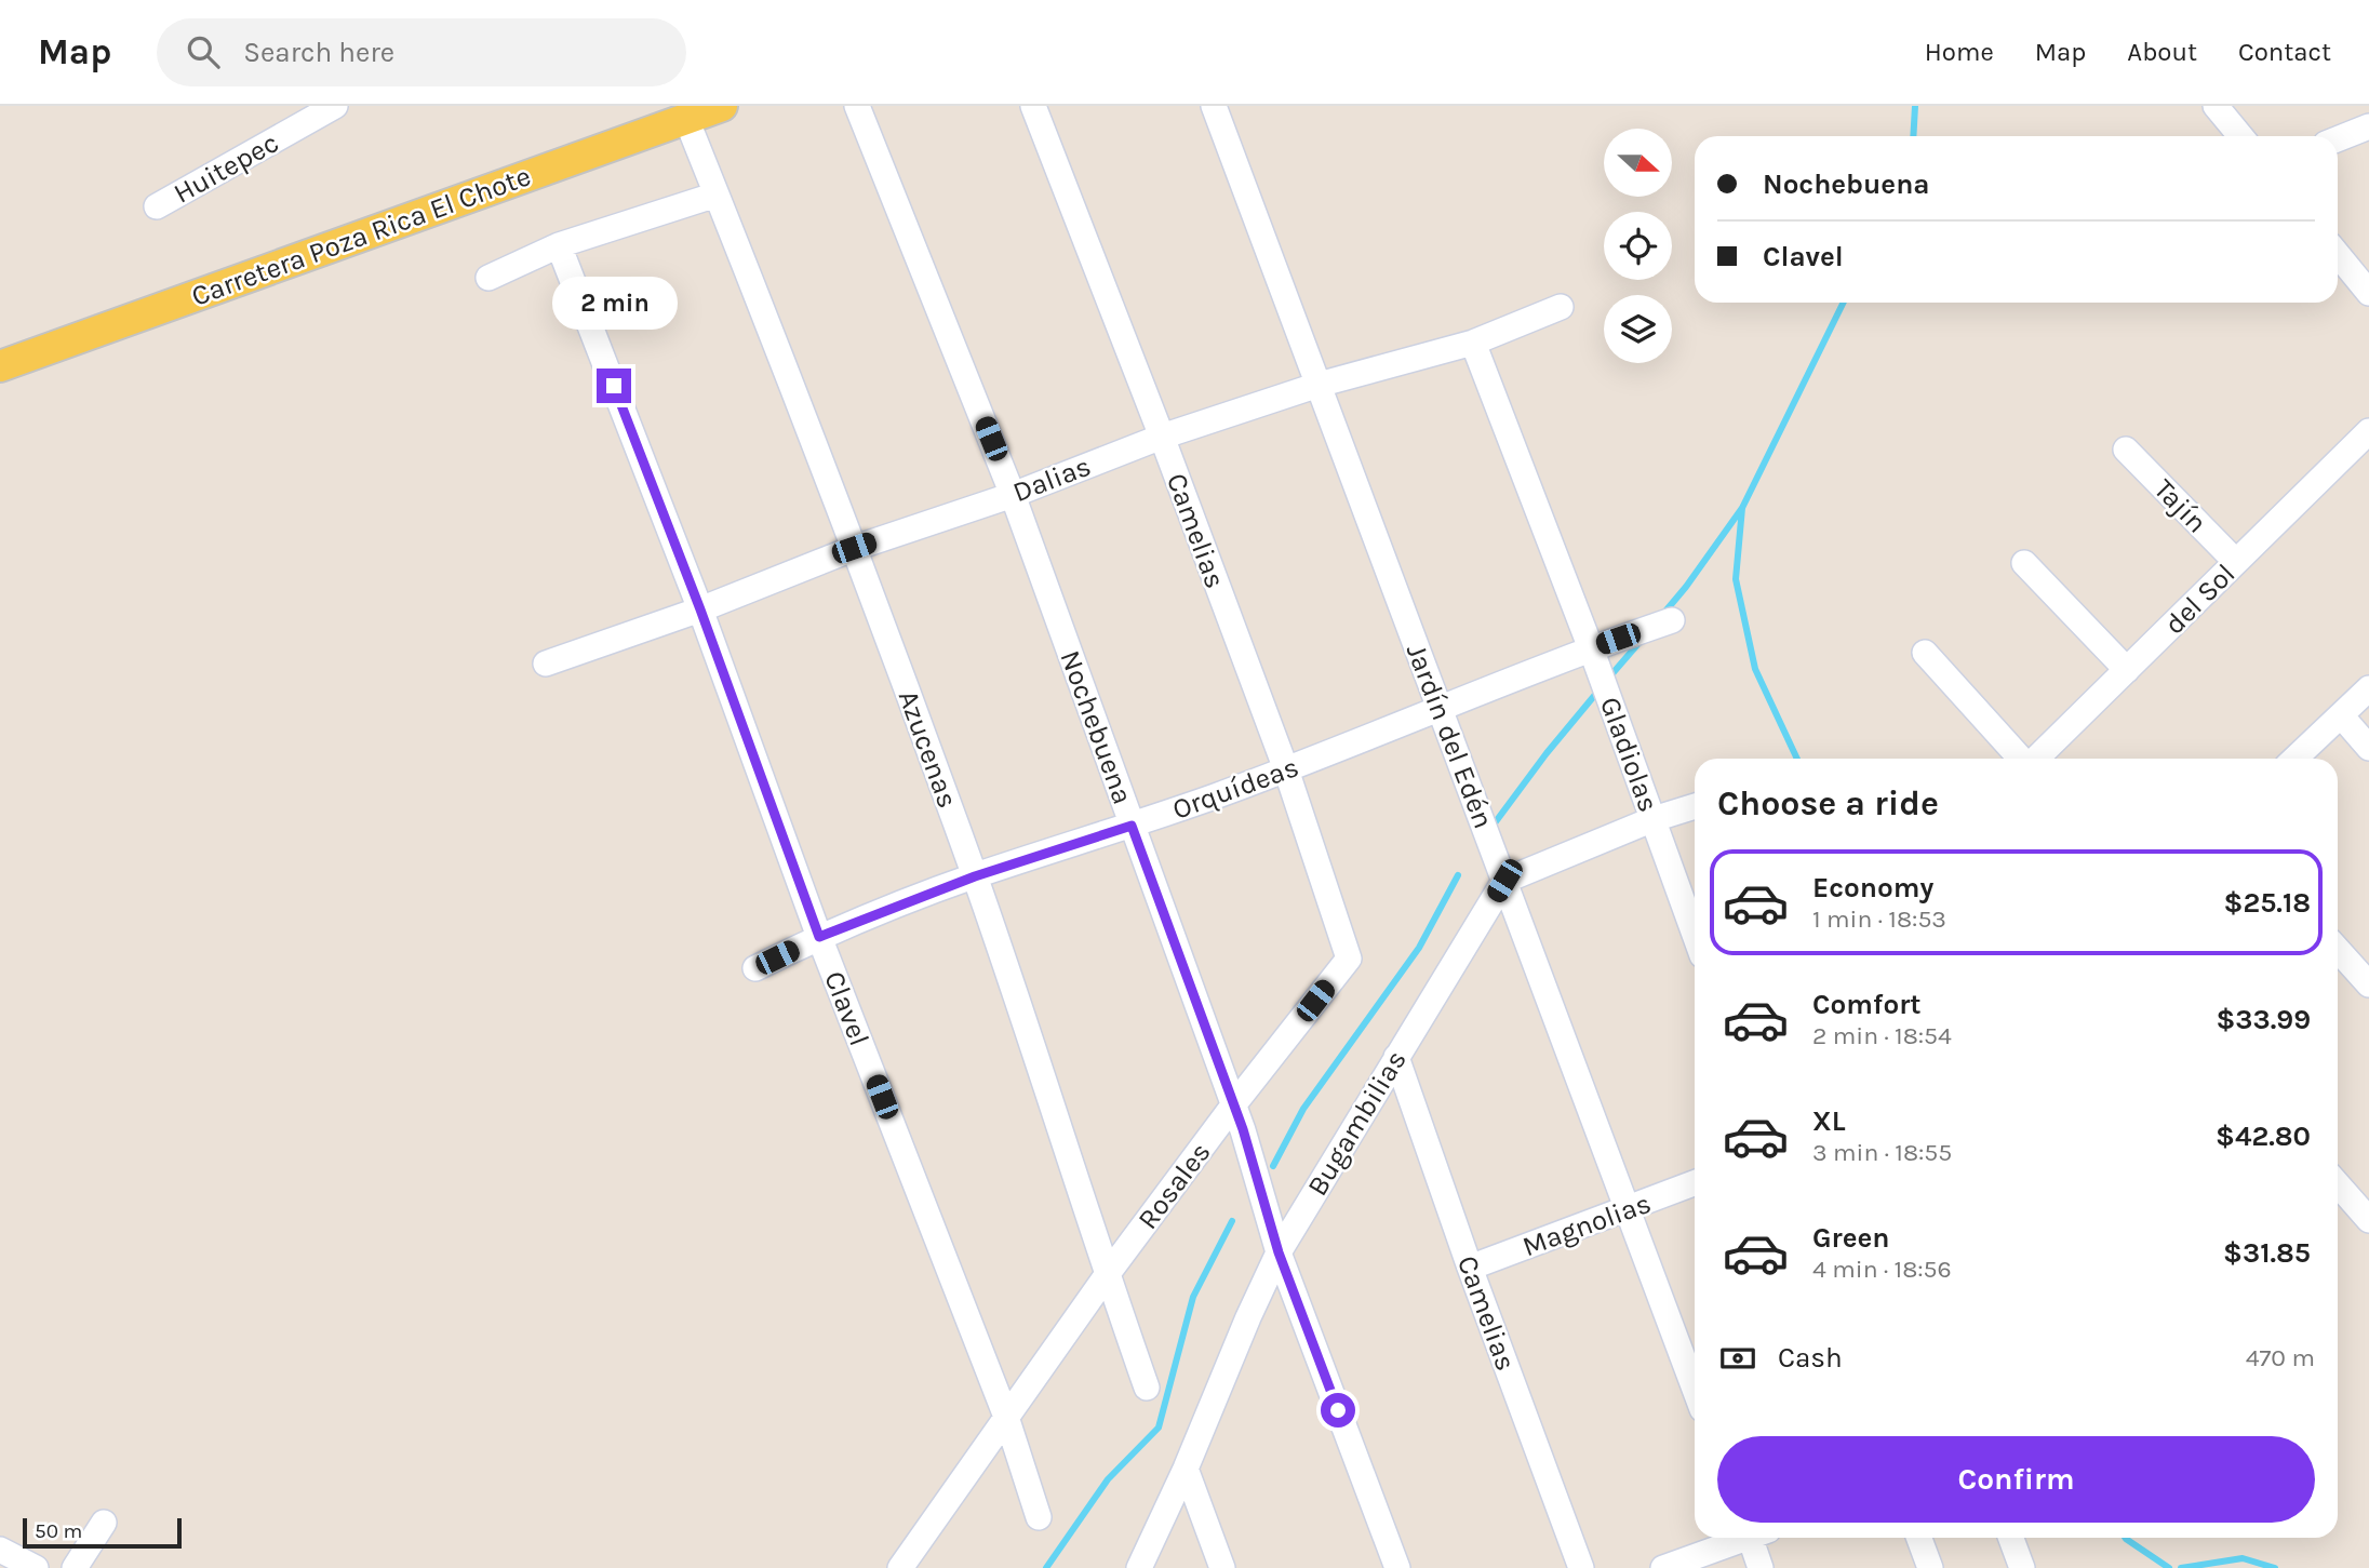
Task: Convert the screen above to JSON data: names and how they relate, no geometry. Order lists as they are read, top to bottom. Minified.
{"streets":{"main road":["Carretera Poza Rica El Chote"],"street":["Huitepec","Dalias","Tajín","Camelias","del Sol","Nochebuena","Jardín del Edén","Azucenas","Gladiolas","Orquídeas","Clavel","Bugambilias","Rosales","Magnolias"]},"crossings":[["Carretera Poza Rica El Chote","Azucenas"],["Dalias","Camelias"],["Dalias","Nochebuena"],["Dalias","Jardín del Edén"],["Dalias","Azucenas"],["Dalias","Gladiolas"],["Dalias","Clavel"],["Tajín","del Sol"],["Camelias","Orquídeas"],["Camelias","Bugambilias"],["Camelias","Rosales"],["Camelias","Magnolias"],["Nochebuena","Orquídeas"],["Nochebuena","Bugambilias"],["Nochebuena","Rosales"],["Jardín del Edén","Orquídeas"],["Jardín del Edén","Bugambilias"],["Jardín del Edén","Magnolias"],["Azucenas","Orquídeas"],["Azucenas","Rosales"],["Gladiolas","Orquídeas"],["Orquídeas","Clavel"],["Clavel","Rosales"]],"scale_bar":"50 m","north":"right","page":{"header":"Map","search":"Search here","nav":["Home","Map","About","Contact"],"banner":["Nochebuena","Clavel"],"bubble":"2 min","heading":"Choose a ride","list":[{"name":"Economy","note":"1 min · 18:53","value":"$25.18"},{"name":"Comfort","note":"2 min · 18:54","value":"$33.99"},{"name":"XL","note":"3 min · 18:55","value":"$42.80"},{"name":"Green","note":"4 min · 18:56","value":"$31.85"}],"pay":["Cash","470 m"],"buttons":"Confirm","scale":"50 m"}}
